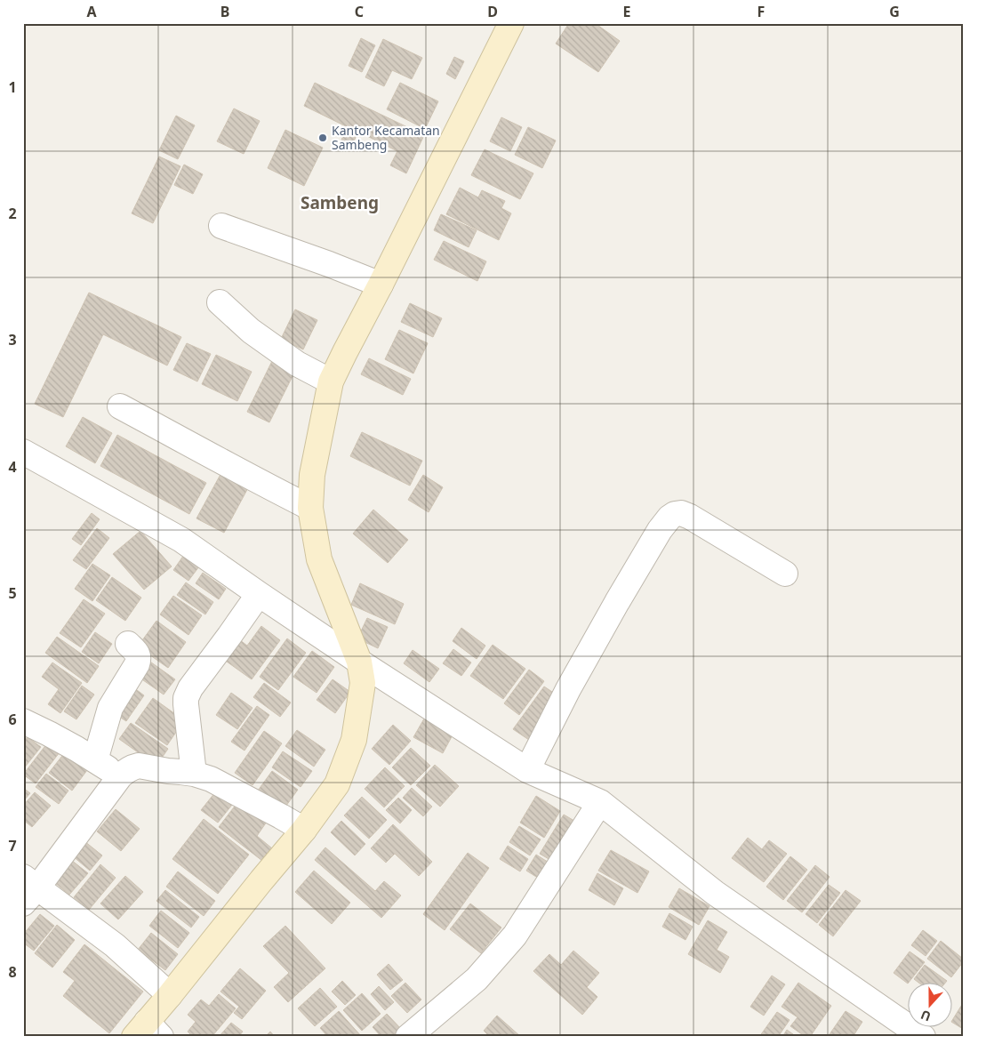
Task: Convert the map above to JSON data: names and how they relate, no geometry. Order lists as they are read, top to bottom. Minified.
{"districts":["Sambeng"],"places":["Kantor Kecamatan Sambeng"],"north":"bottom","grid":{"columns":["A","B","C","D","E","F","G"],"rows":["1","2","3","4","5","6","7","8"]}}
